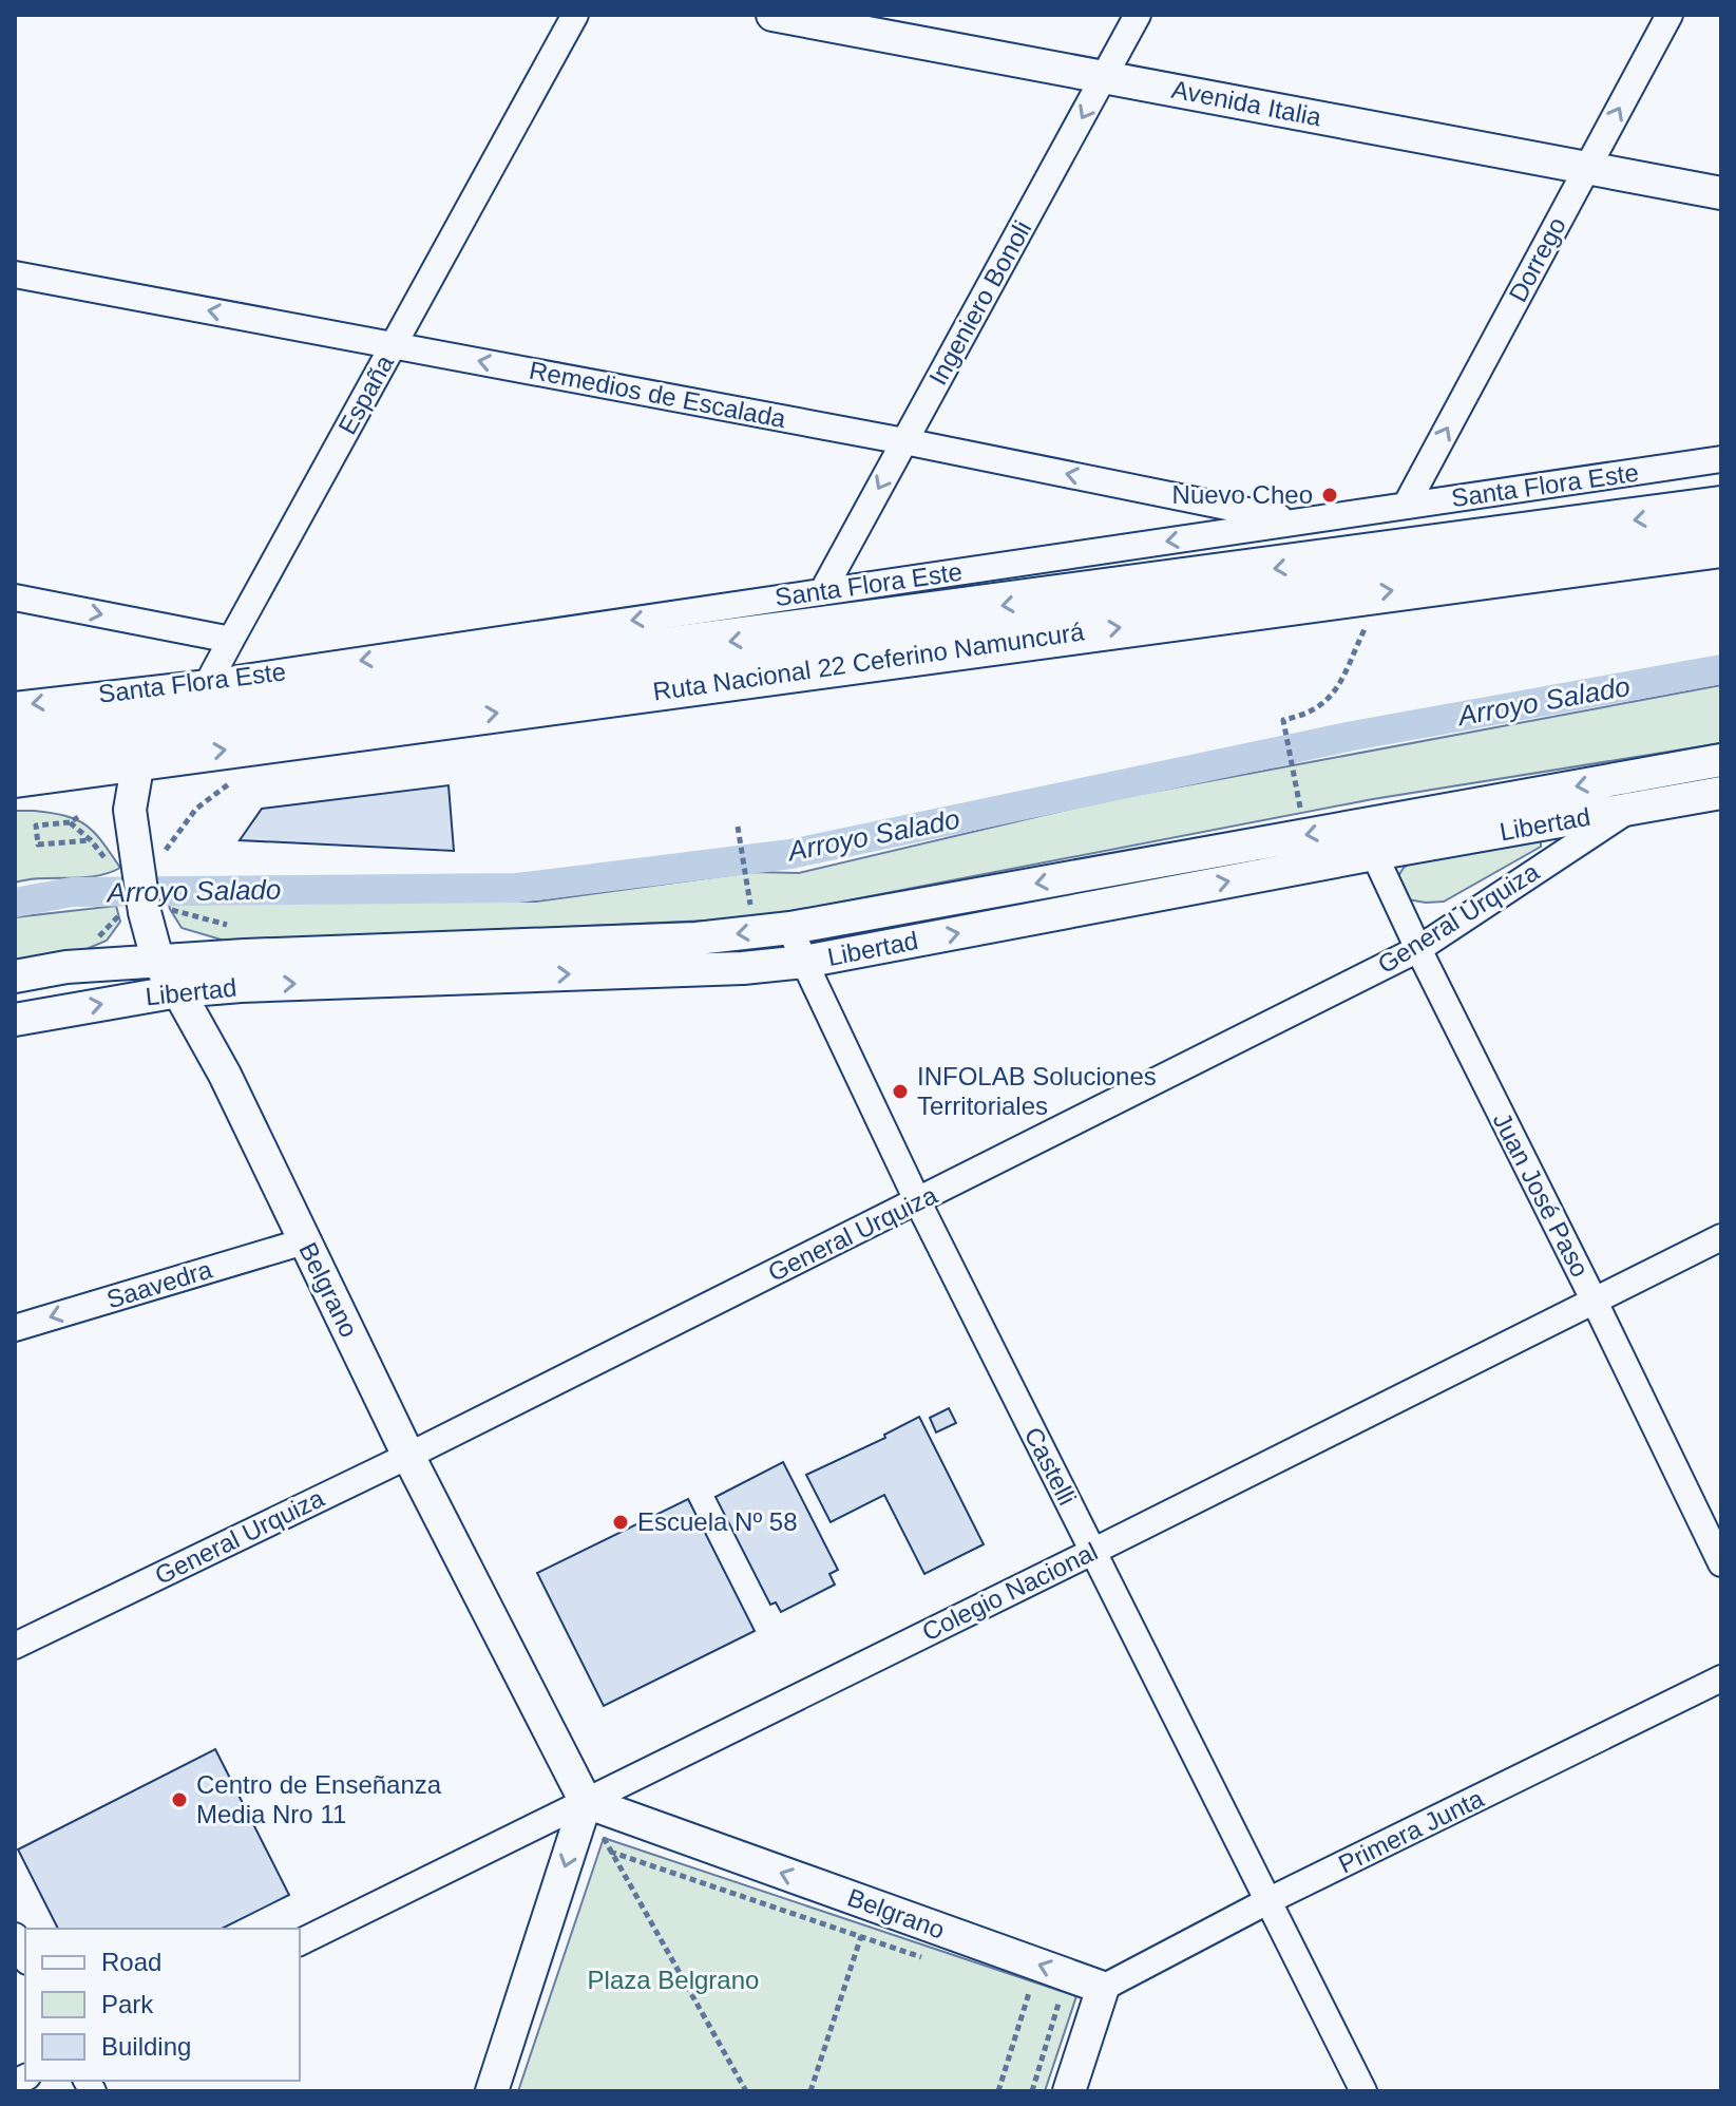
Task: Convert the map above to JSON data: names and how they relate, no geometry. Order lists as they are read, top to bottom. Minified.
{"streets":{"highway":["Ruta Nacional 22 Ceferino Namuncurá"],"street":["Avenida Italia","Dorrego","Ingeniero Bonoli","España","Remedios de Escalada","Santa Flora Este","Libertad","General Urquiza","Juan José Paso","Saavedra","Belgrano","Castelli","Colegio Nacional","Primera Junta"]},"crossings":[["Avenida Italia","Dorrego"],["Avenida Italia","Ingeniero Bonoli"],["Dorrego","Santa Flora Este"],["Ingeniero Bonoli","Remedios de Escalada"],["Ingeniero Bonoli","Santa Flora Este"],["España","Remedios de Escalada"],["España","Santa Flora Este"],["España","Ruta Nacional 22 Ceferino Namuncurá"],["España","Belgrano"],["Remedios de Escalada","Santa Flora Este"],["Ruta Nacional 22 Ceferino Namuncurá","Belgrano"],["Libertad","General Urquiza"],["Libertad","Juan José Paso"],["Libertad","Belgrano"],["Libertad","Castelli"],["General Urquiza","Juan José Paso"],["General Urquiza","Belgrano"],["General Urquiza","Castelli"],["Juan José Paso","Colegio Nacional"],["Saavedra","Belgrano"],["Belgrano","Colegio Nacional"],["Belgrano","Primera Junta"],["Castelli","Colegio Nacional"],["Castelli","Primera Junta"]],"one_way":["Dorrego","Ingeniero Bonoli","Remedios de Escalada","Santa Flora Este","Saavedra"],"water":["Arroyo Salado"],"parks":["Plaza Belgrano"],"places":["Nuevo Cheo","INFOLAB Soluciones Territoriales","Escuela Nº 58","Centro de Enseñanza Media Nro 11"],"legend":["Road","Park","Building"]}
